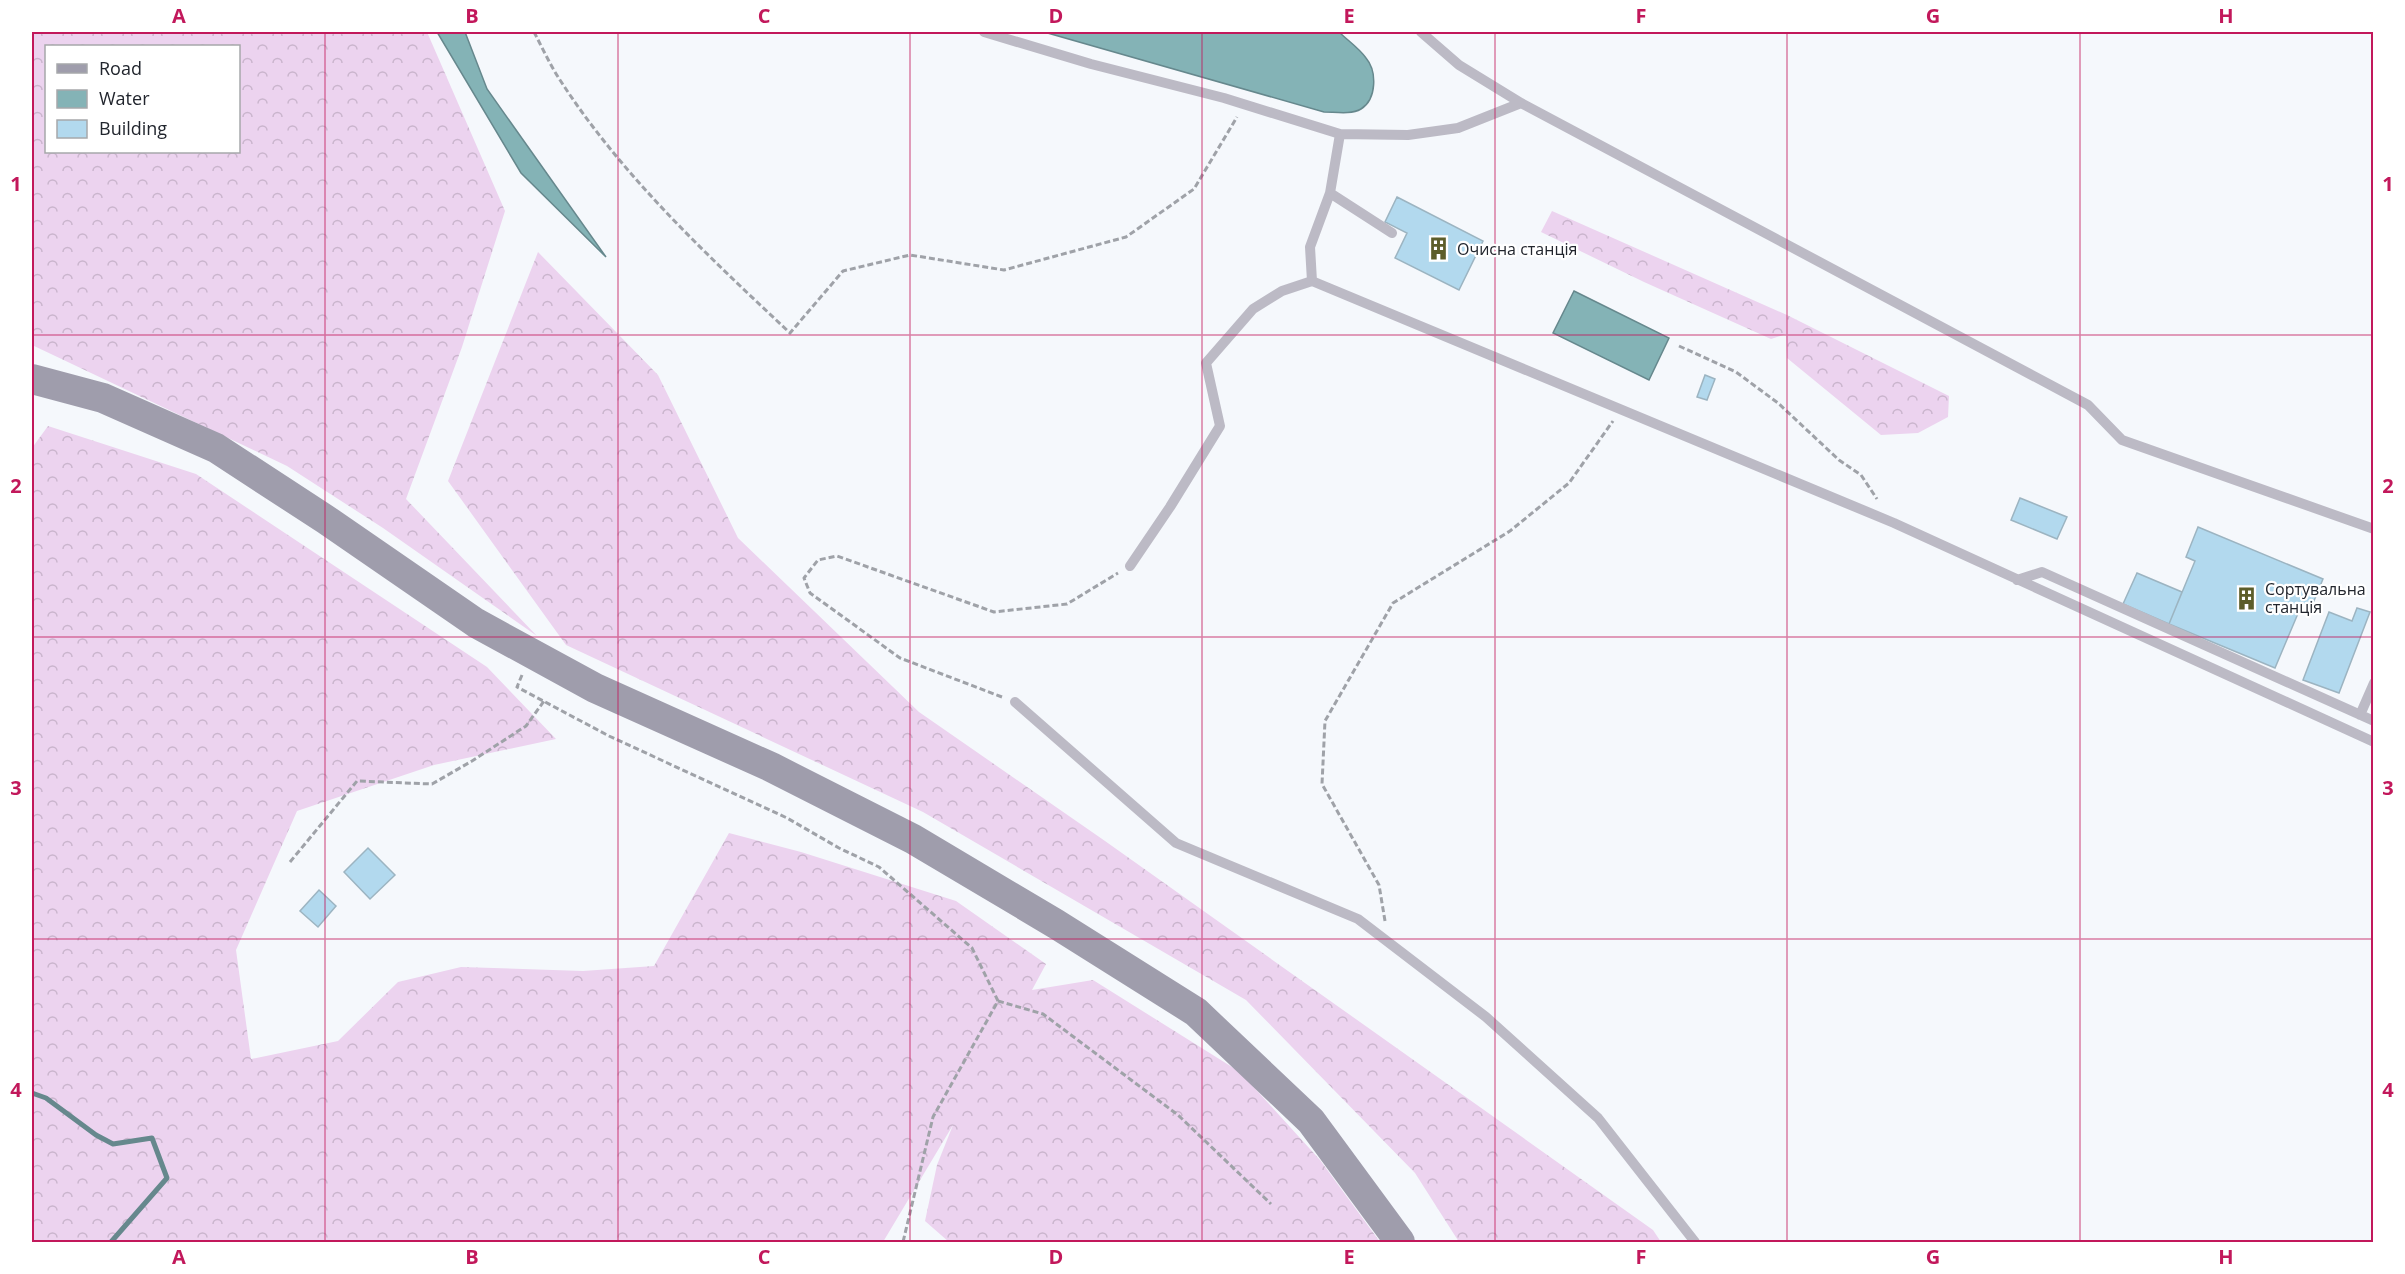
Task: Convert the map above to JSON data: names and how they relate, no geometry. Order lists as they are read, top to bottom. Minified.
{"places":{"building":["Очисна станція","Сортувальна станція"]},"legend":["Road","Water","Building"],"grid":{"columns":["A","B","C","D","E","F","G","H"],"rows":["1","2","3","4"]}}
